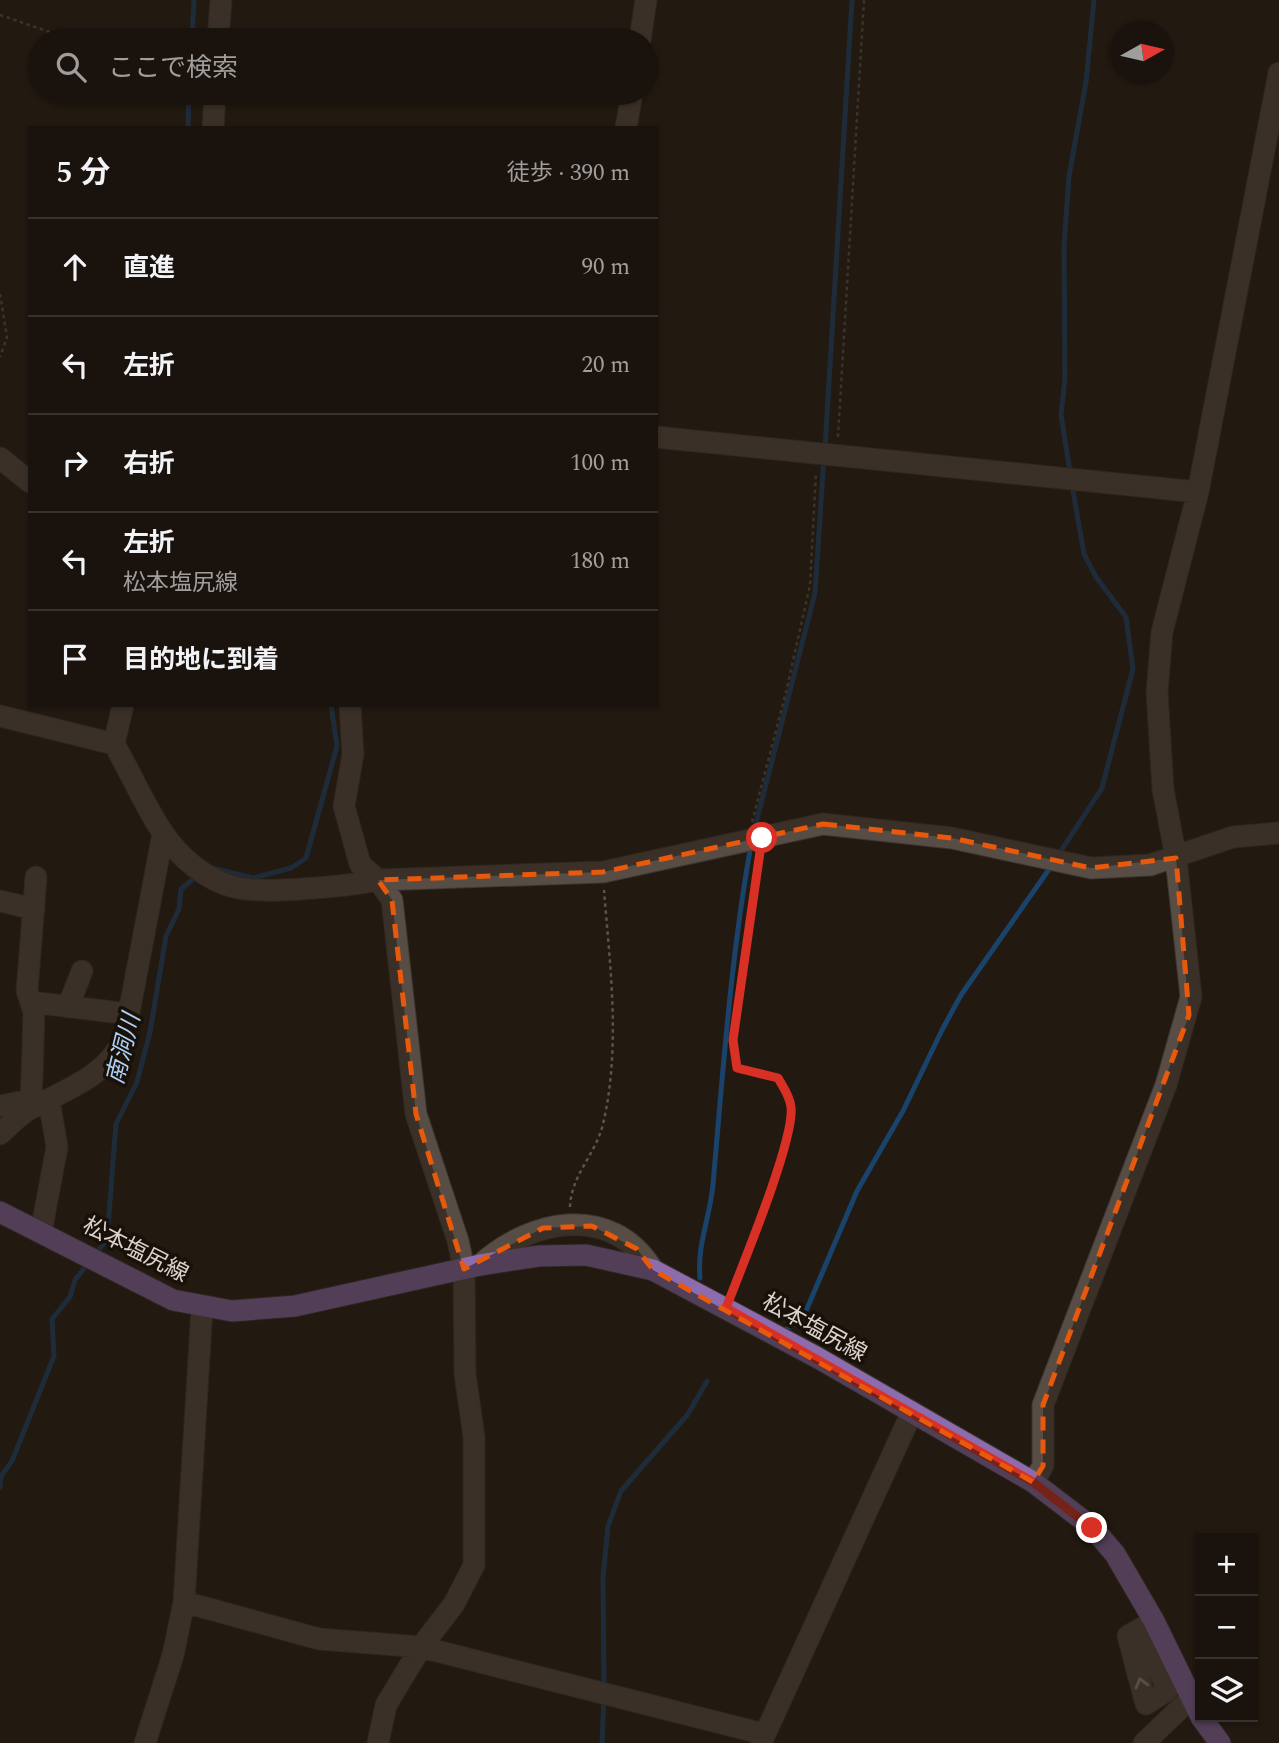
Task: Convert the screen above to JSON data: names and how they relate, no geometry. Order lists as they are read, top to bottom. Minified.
{"streets":{"main road":["松本塩尻線"]},"water":["南洞川"],"north":"right","page":{"search":"ここで検索","heading":["5 分","徒歩 · 390 m"],"list":[["直進","90 m"],["左折","20 m"],["右折","100 m"],["左折","松本塩尻線","180 m"],"目的地に到着"],"map_buttons":["+","−"]}}
